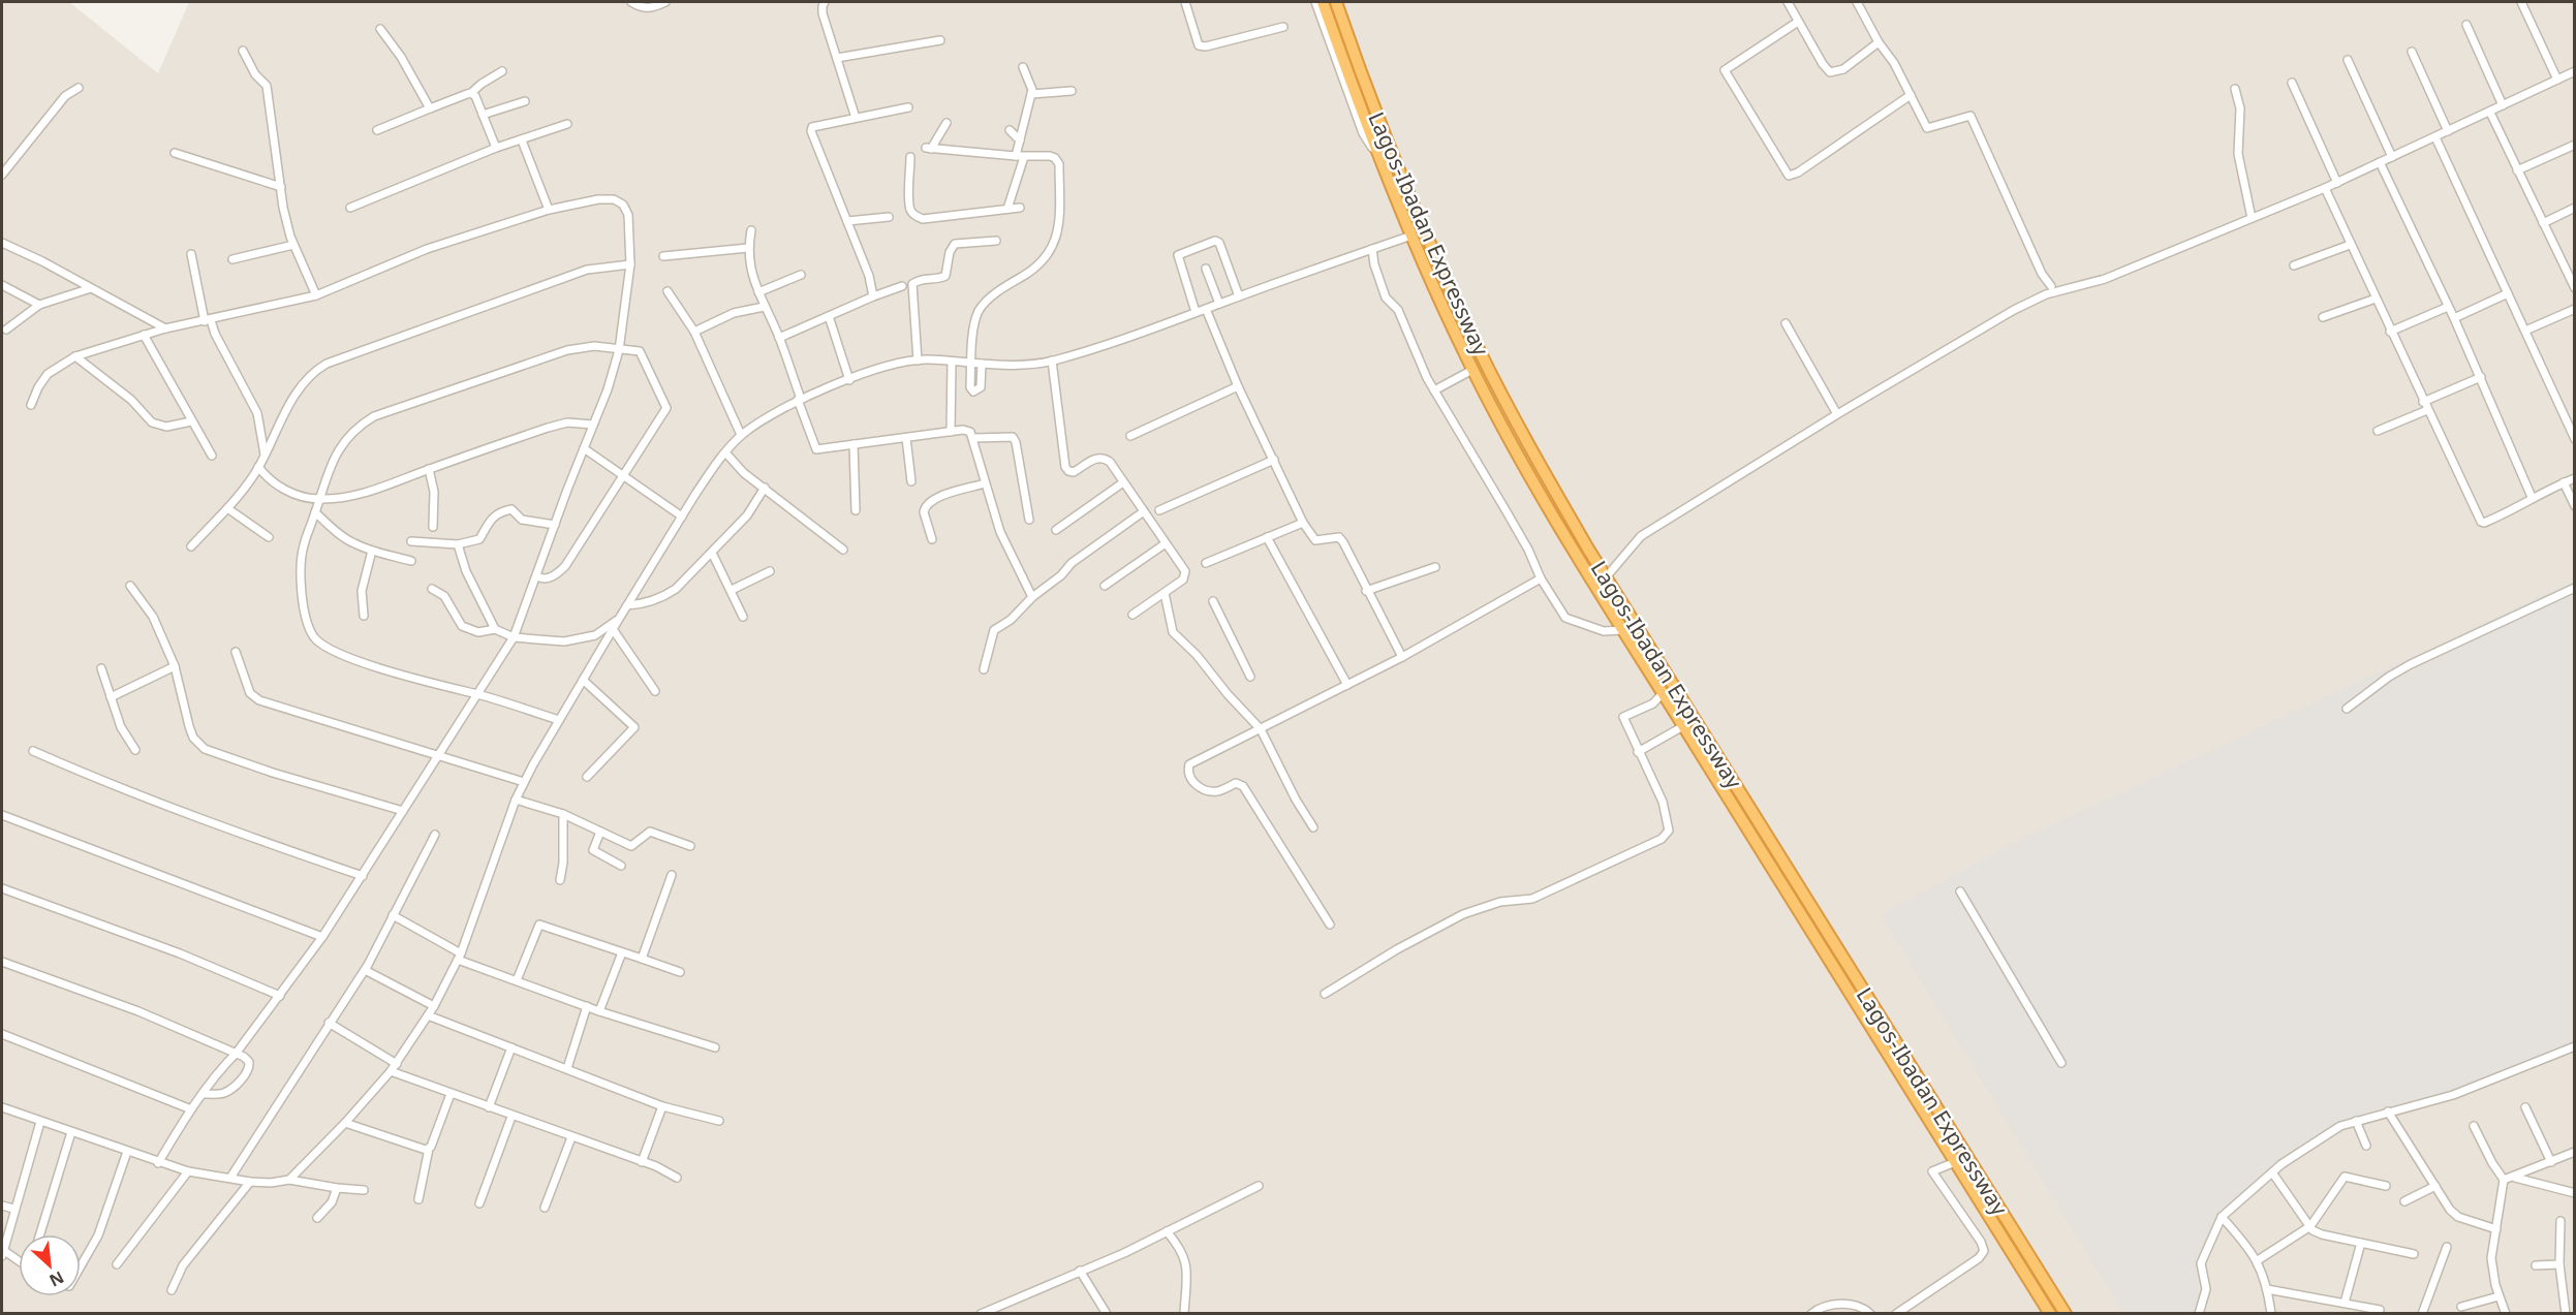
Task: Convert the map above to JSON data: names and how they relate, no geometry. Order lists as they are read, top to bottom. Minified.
{"streets":{"highway":["Lagos-Ibadan Expressway"]},"north":"bottom right"}
